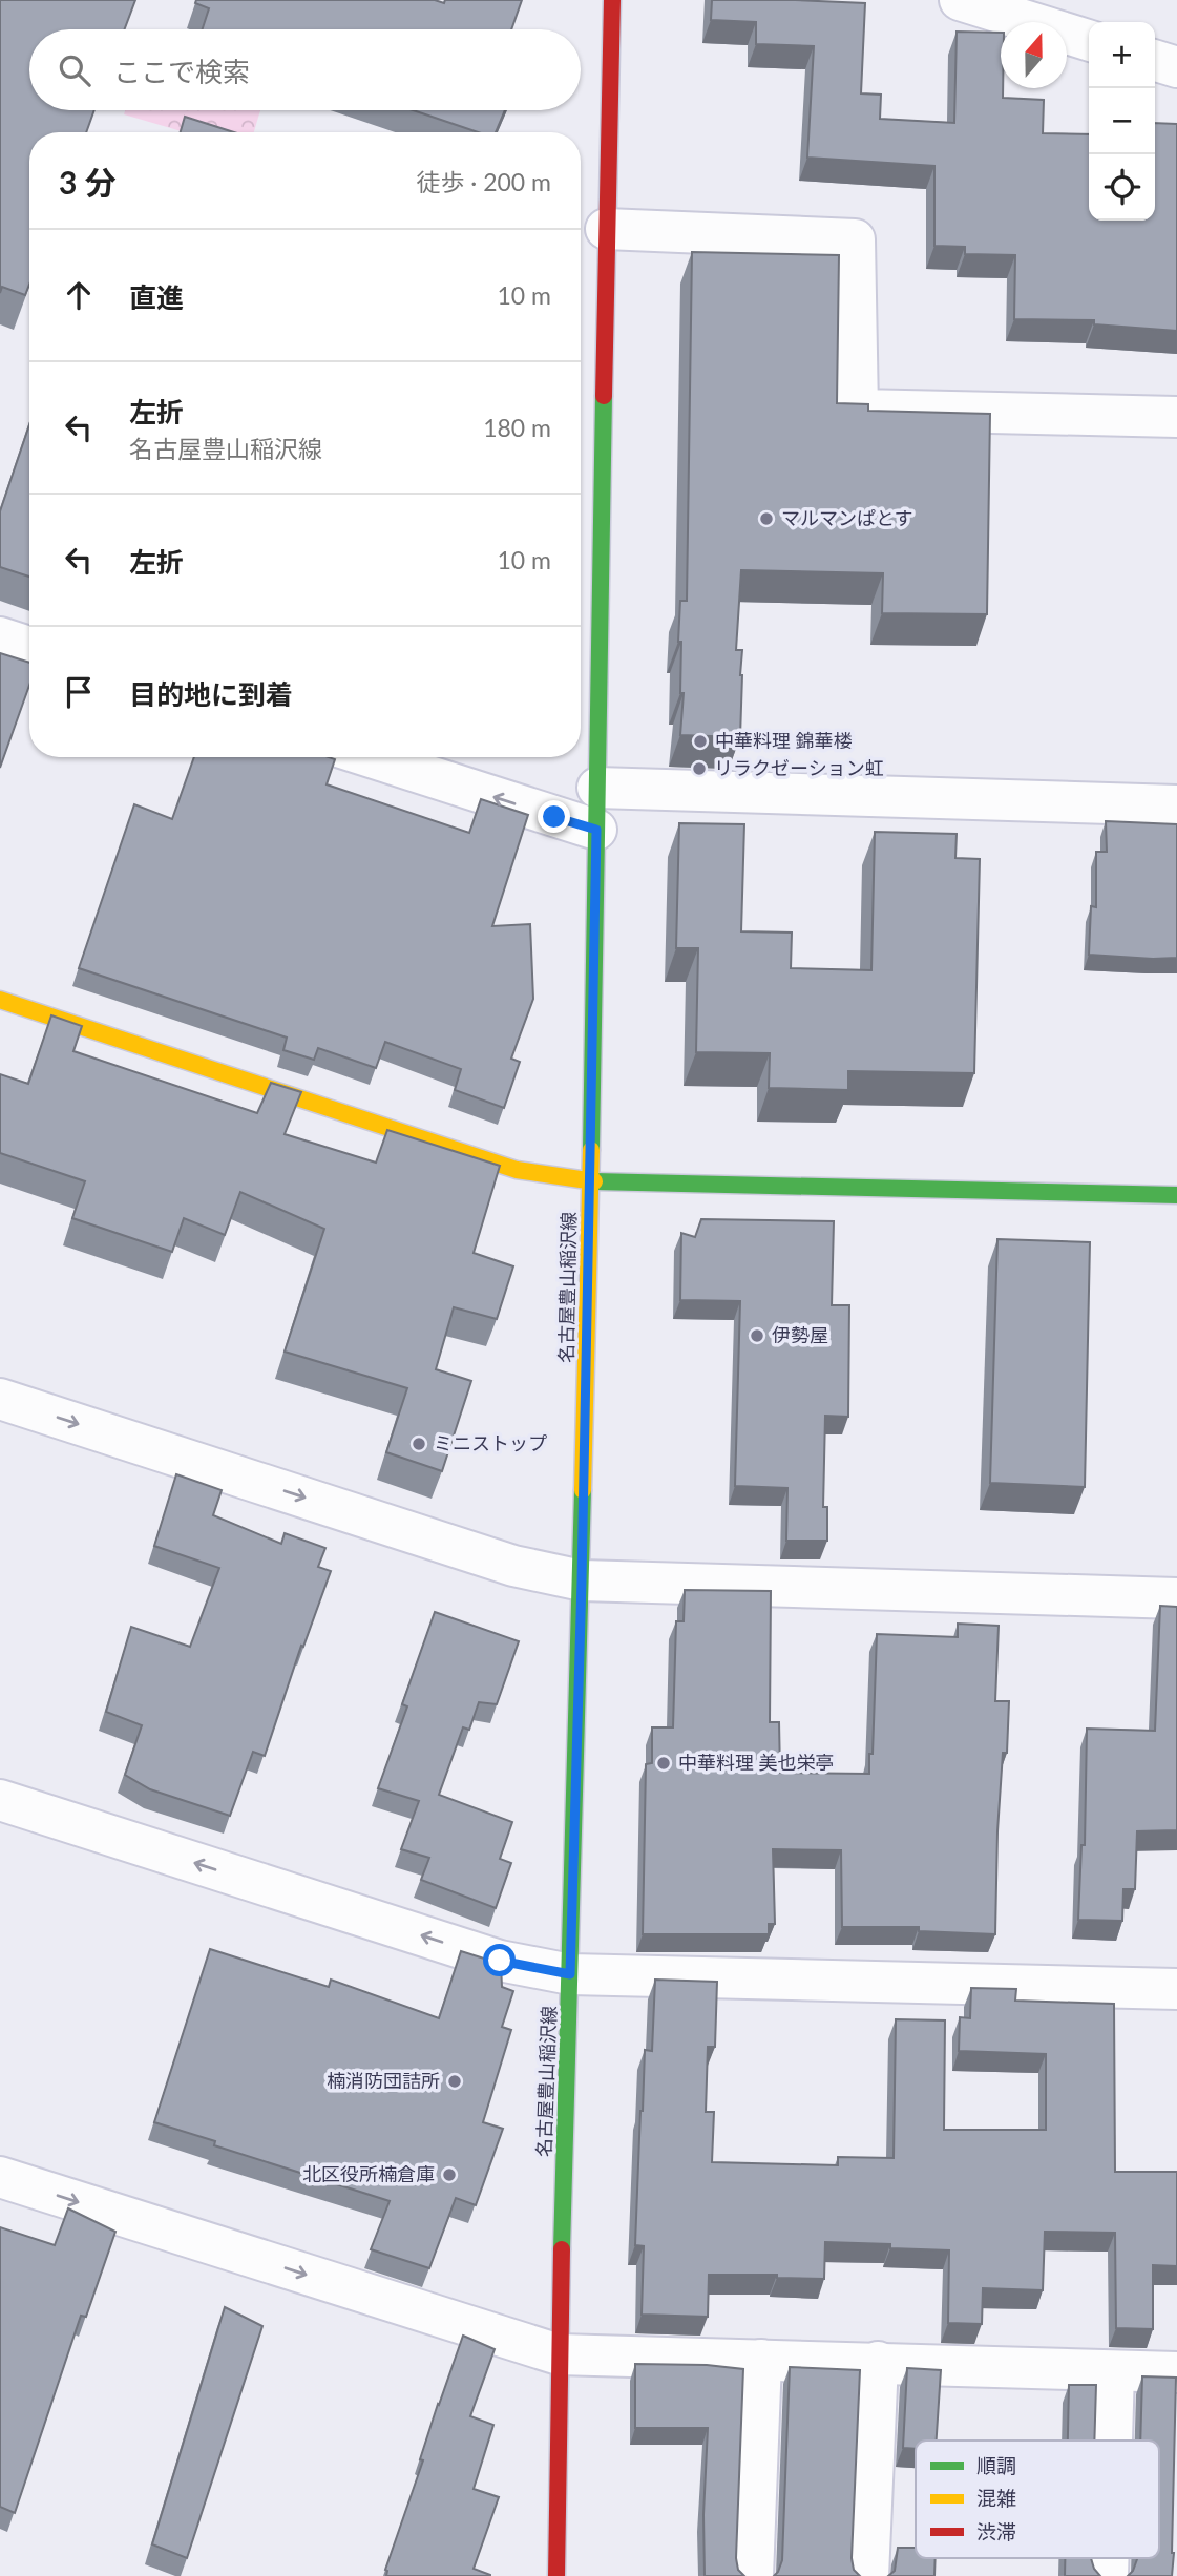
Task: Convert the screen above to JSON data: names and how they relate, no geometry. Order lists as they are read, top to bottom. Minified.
{"streets":{"main road":["名古屋豊山稲沢線"]},"places":["マルマンぱとす","中華料理 錦華楼","リラクゼーション虹","伊勢屋","ミニストップ","中華料理 美也栄亭","楠消防団詰所","北区役所楠倉庫"],"legend":["順調","混雑","渋滞"],"north":"top","page":{"map_buttons":["+","−"],"search":"ここで検索","heading":["3 分","徒歩 · 200 m"],"list":[["直進","10 m"],["左折","名古屋豊山稲沢線","180 m"],["左折","10 m"],"目的地に到着"]}}
